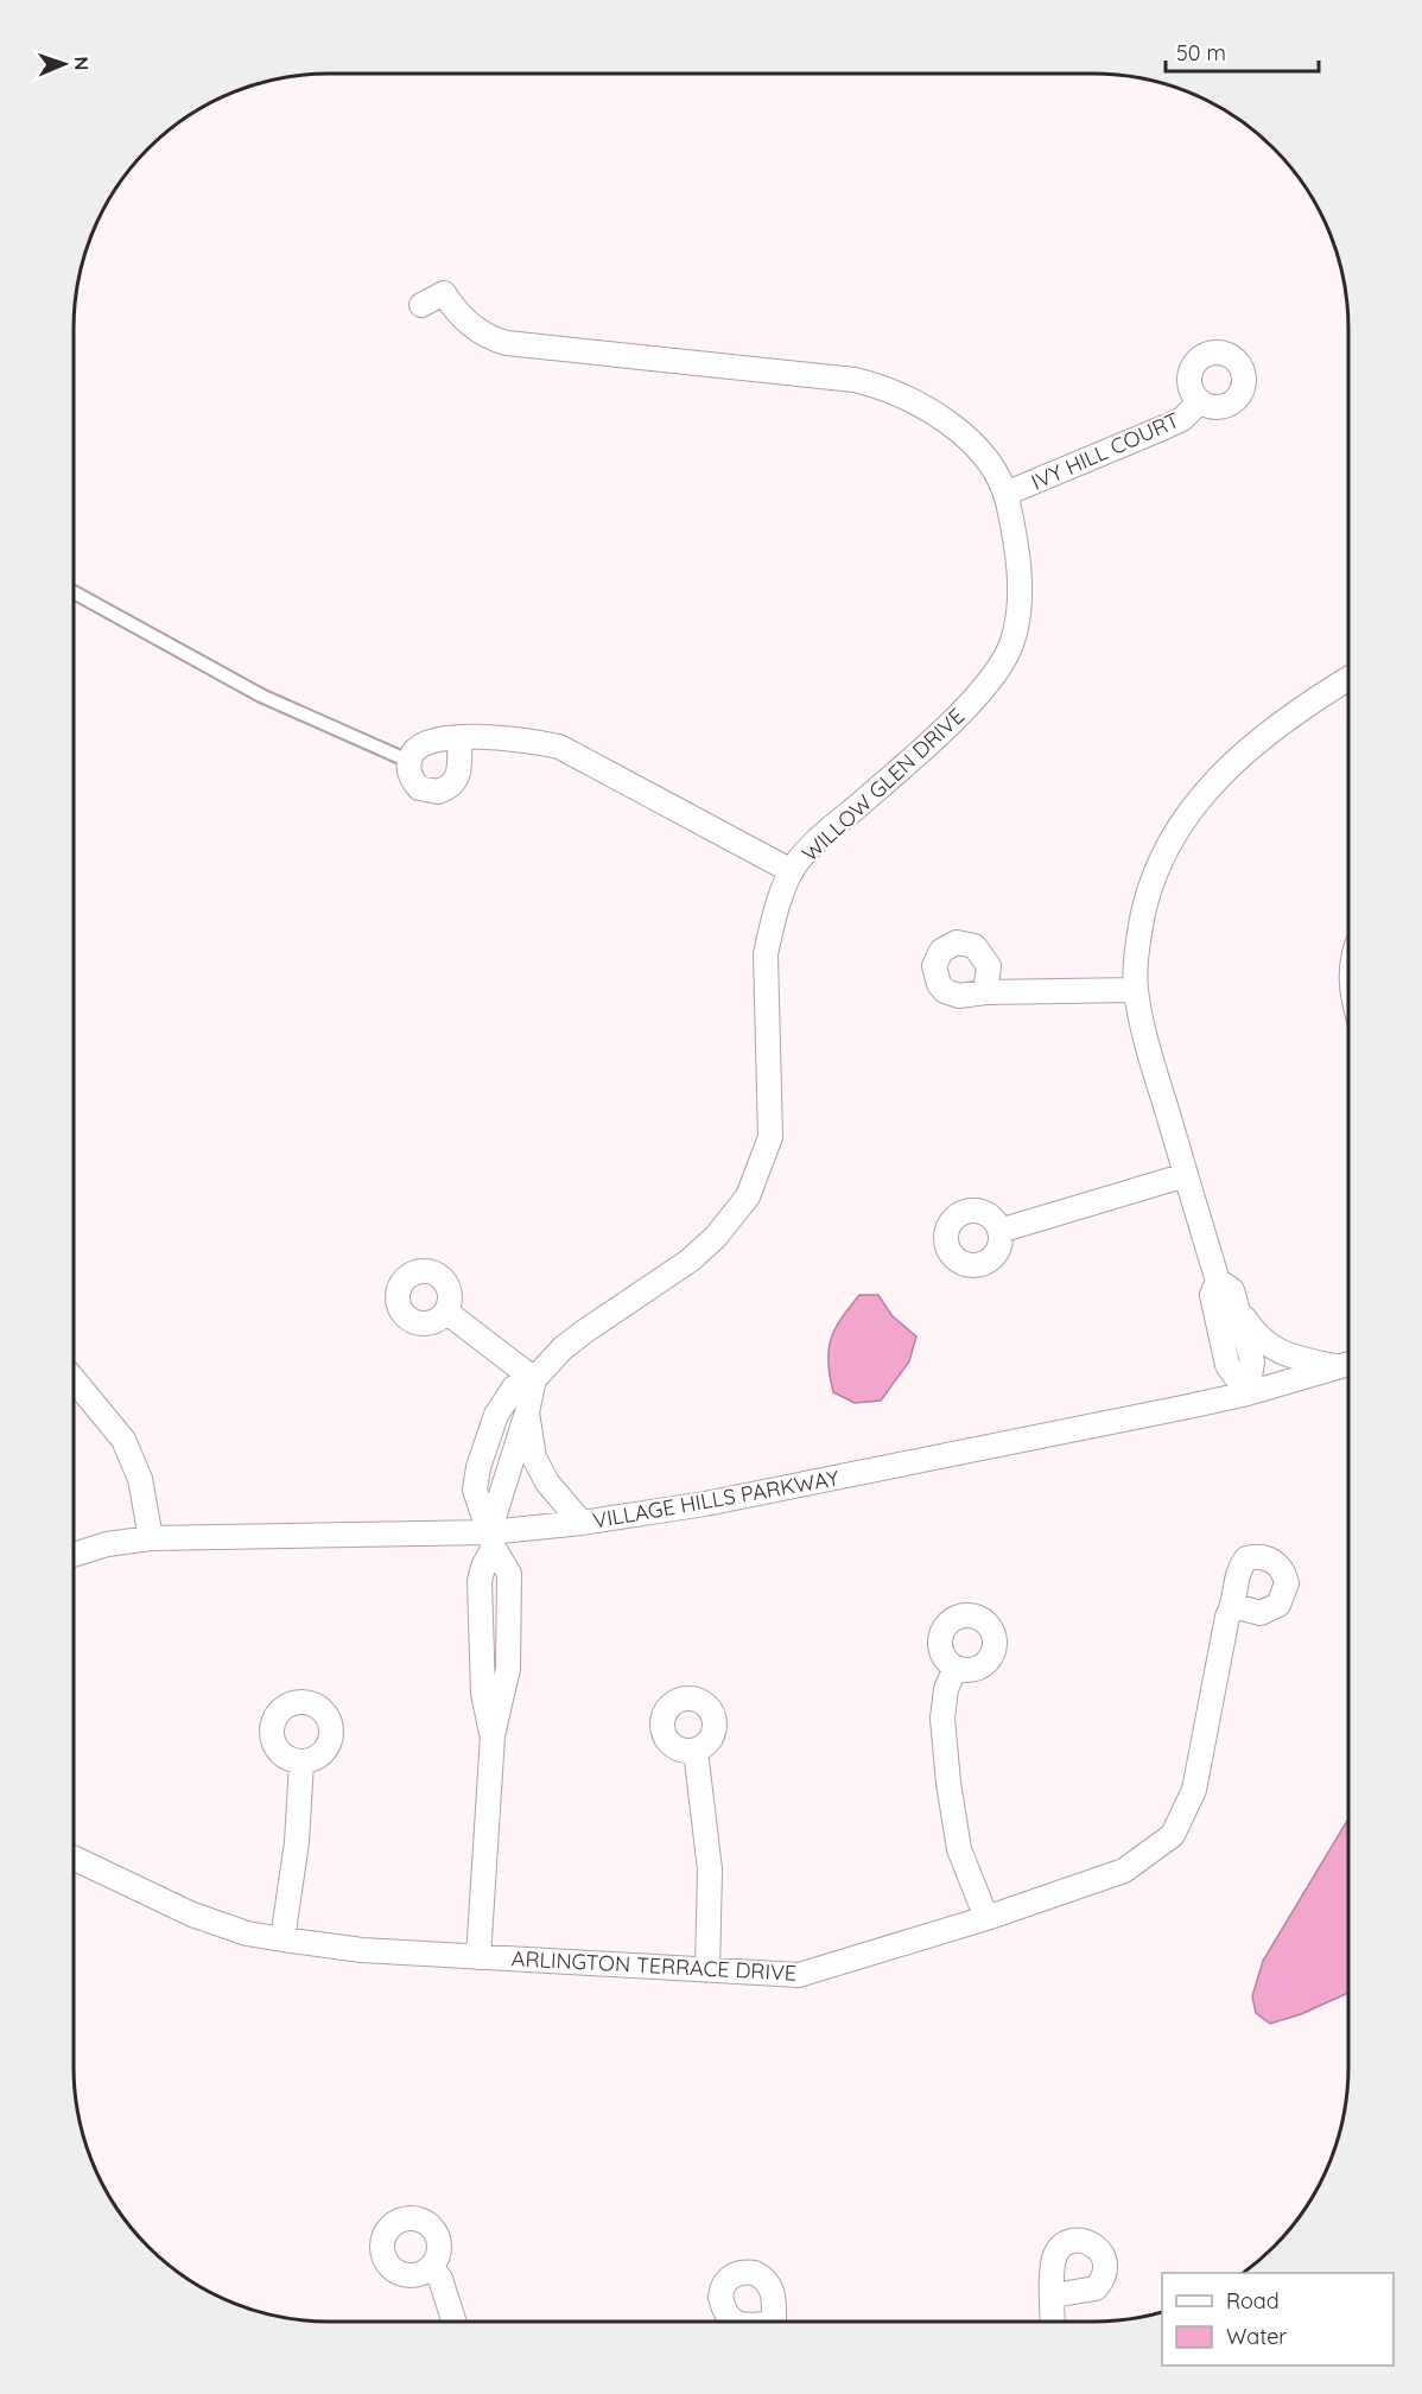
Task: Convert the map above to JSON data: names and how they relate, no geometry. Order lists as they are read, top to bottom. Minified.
{"streets":{"street":["IVY HILL COURT","WILLOW GLEN DRIVE","VILLAGE HILLS PARKWAY","ARLINGTON TERRACE DRIVE"]},"crossings":[["IVY HILL COURT","WILLOW GLEN DRIVE"],["WILLOW GLEN DRIVE","VILLAGE HILLS PARKWAY"],["WILLOW GLEN DRIVE","ARLINGTON TERRACE DRIVE"]],"legend":["Road","Water"],"scale_bar":"50 m","north":"right"}
